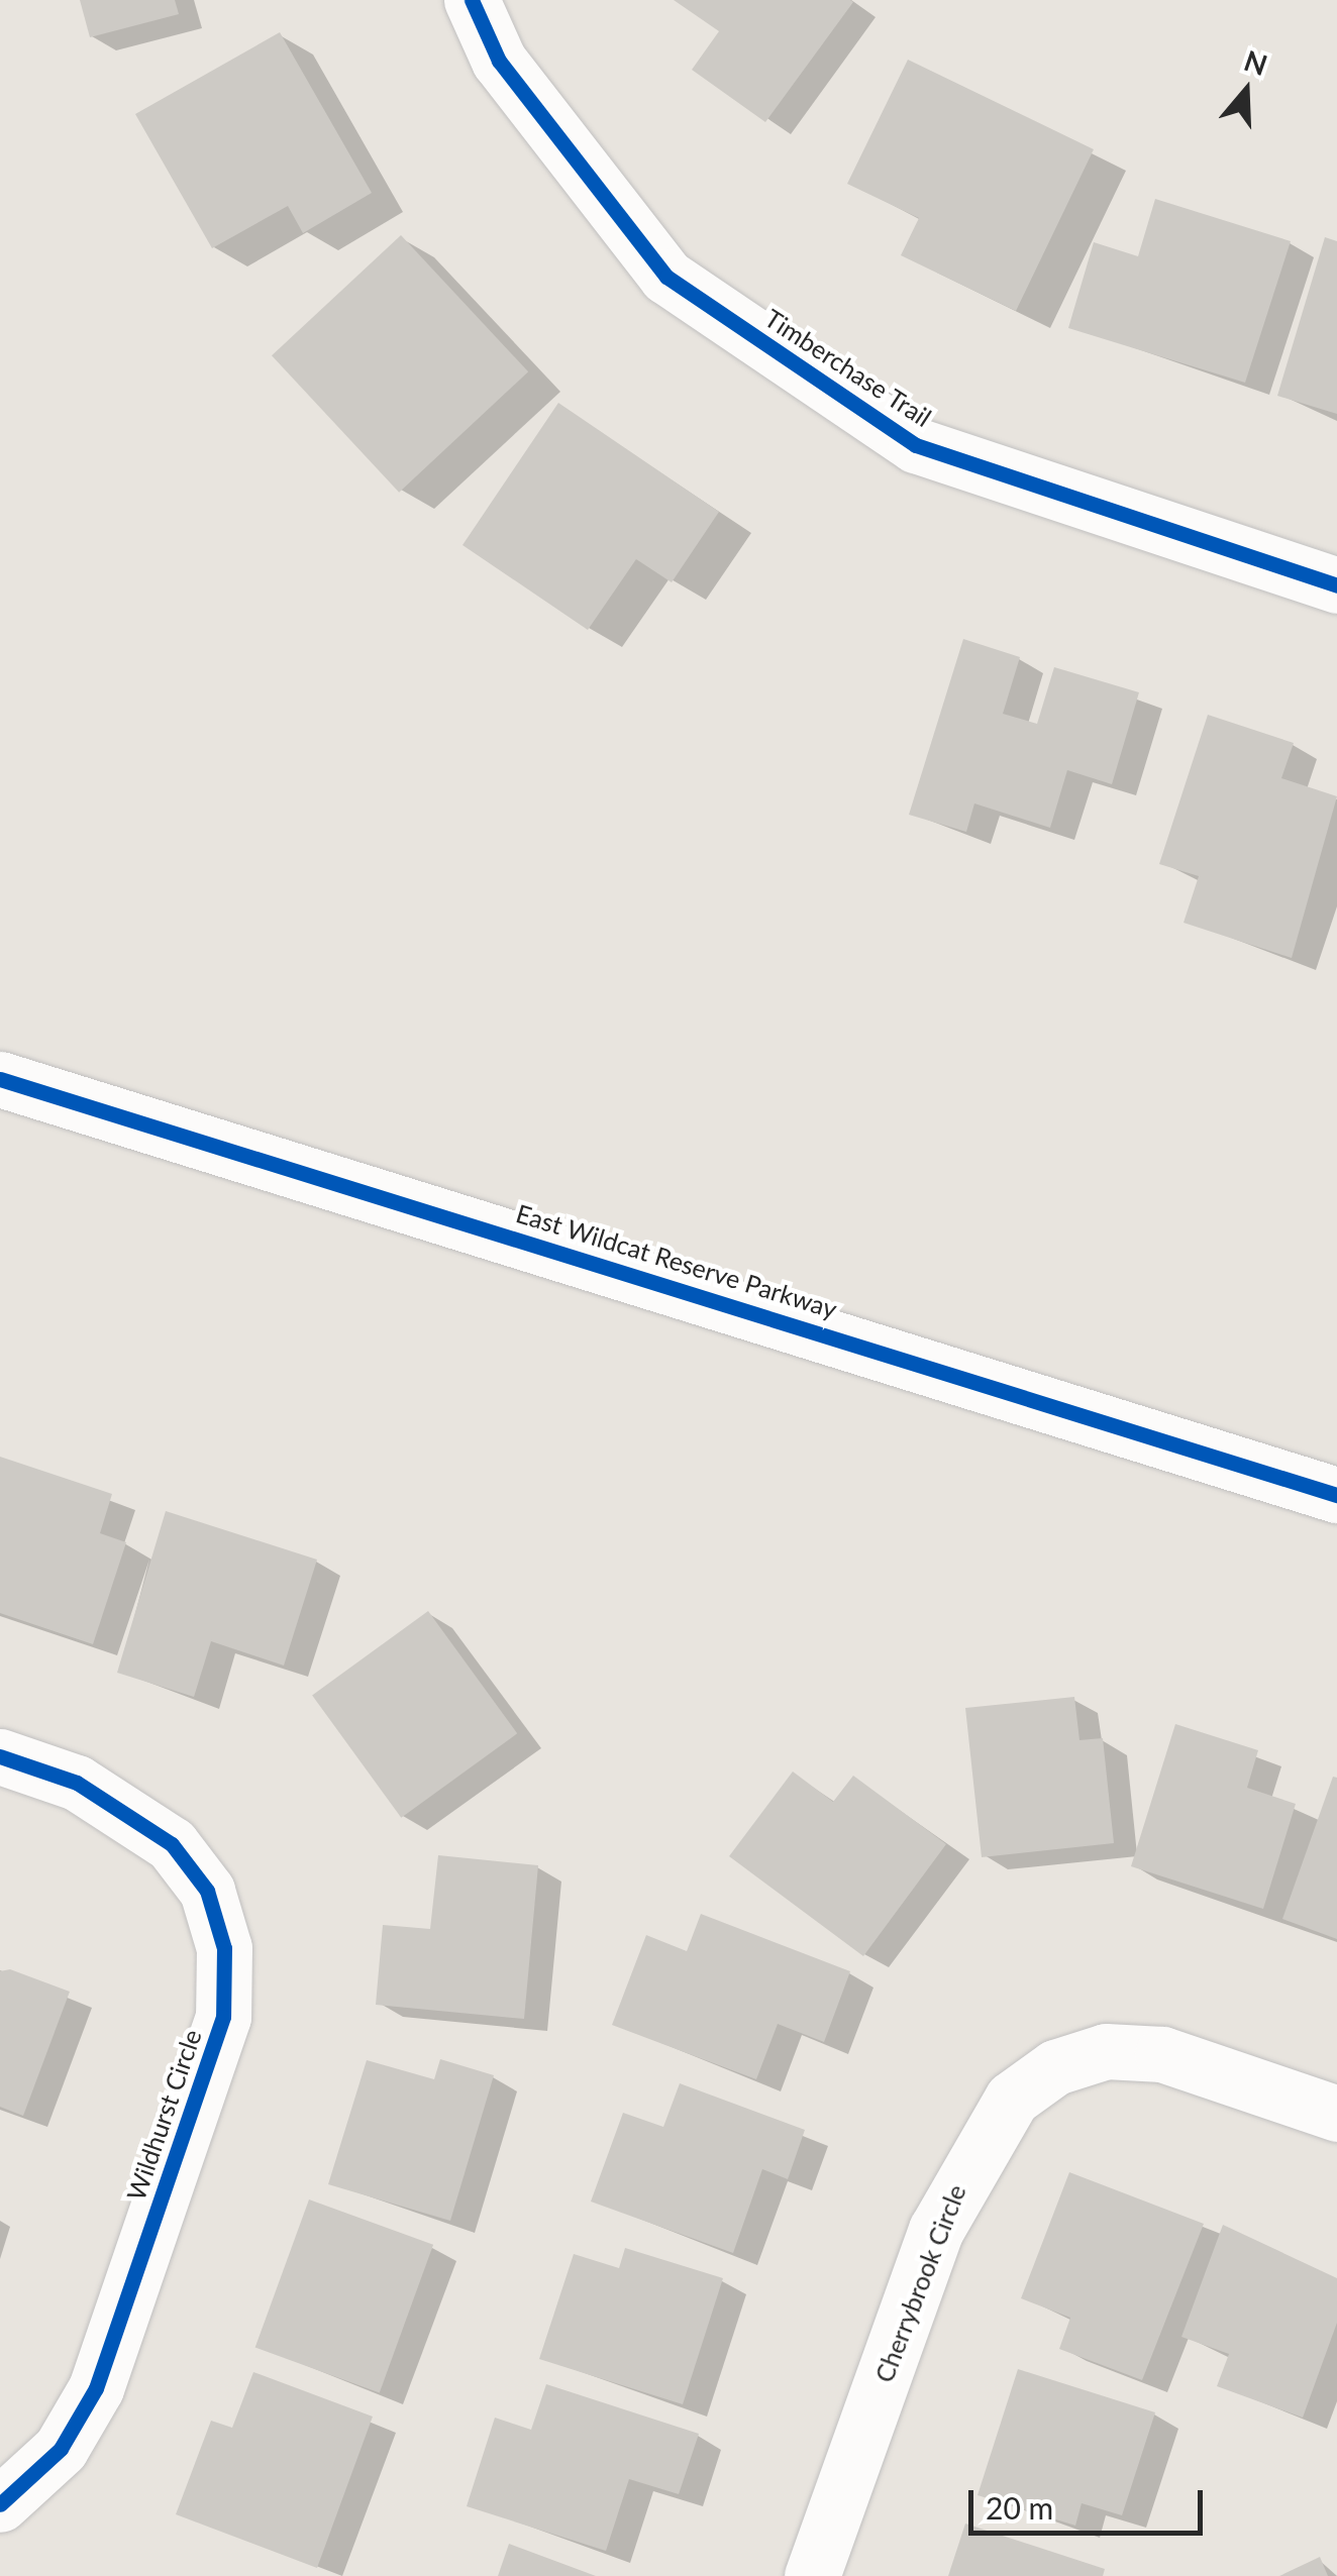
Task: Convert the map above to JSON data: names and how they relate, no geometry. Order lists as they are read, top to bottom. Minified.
{"streets":{"street":["Timberchase Trail","East Wildcat Reserve Parkway","Wildhurst Circle","Cherrybrook Circle"]},"scale_bar":"20 m","north":"top"}
